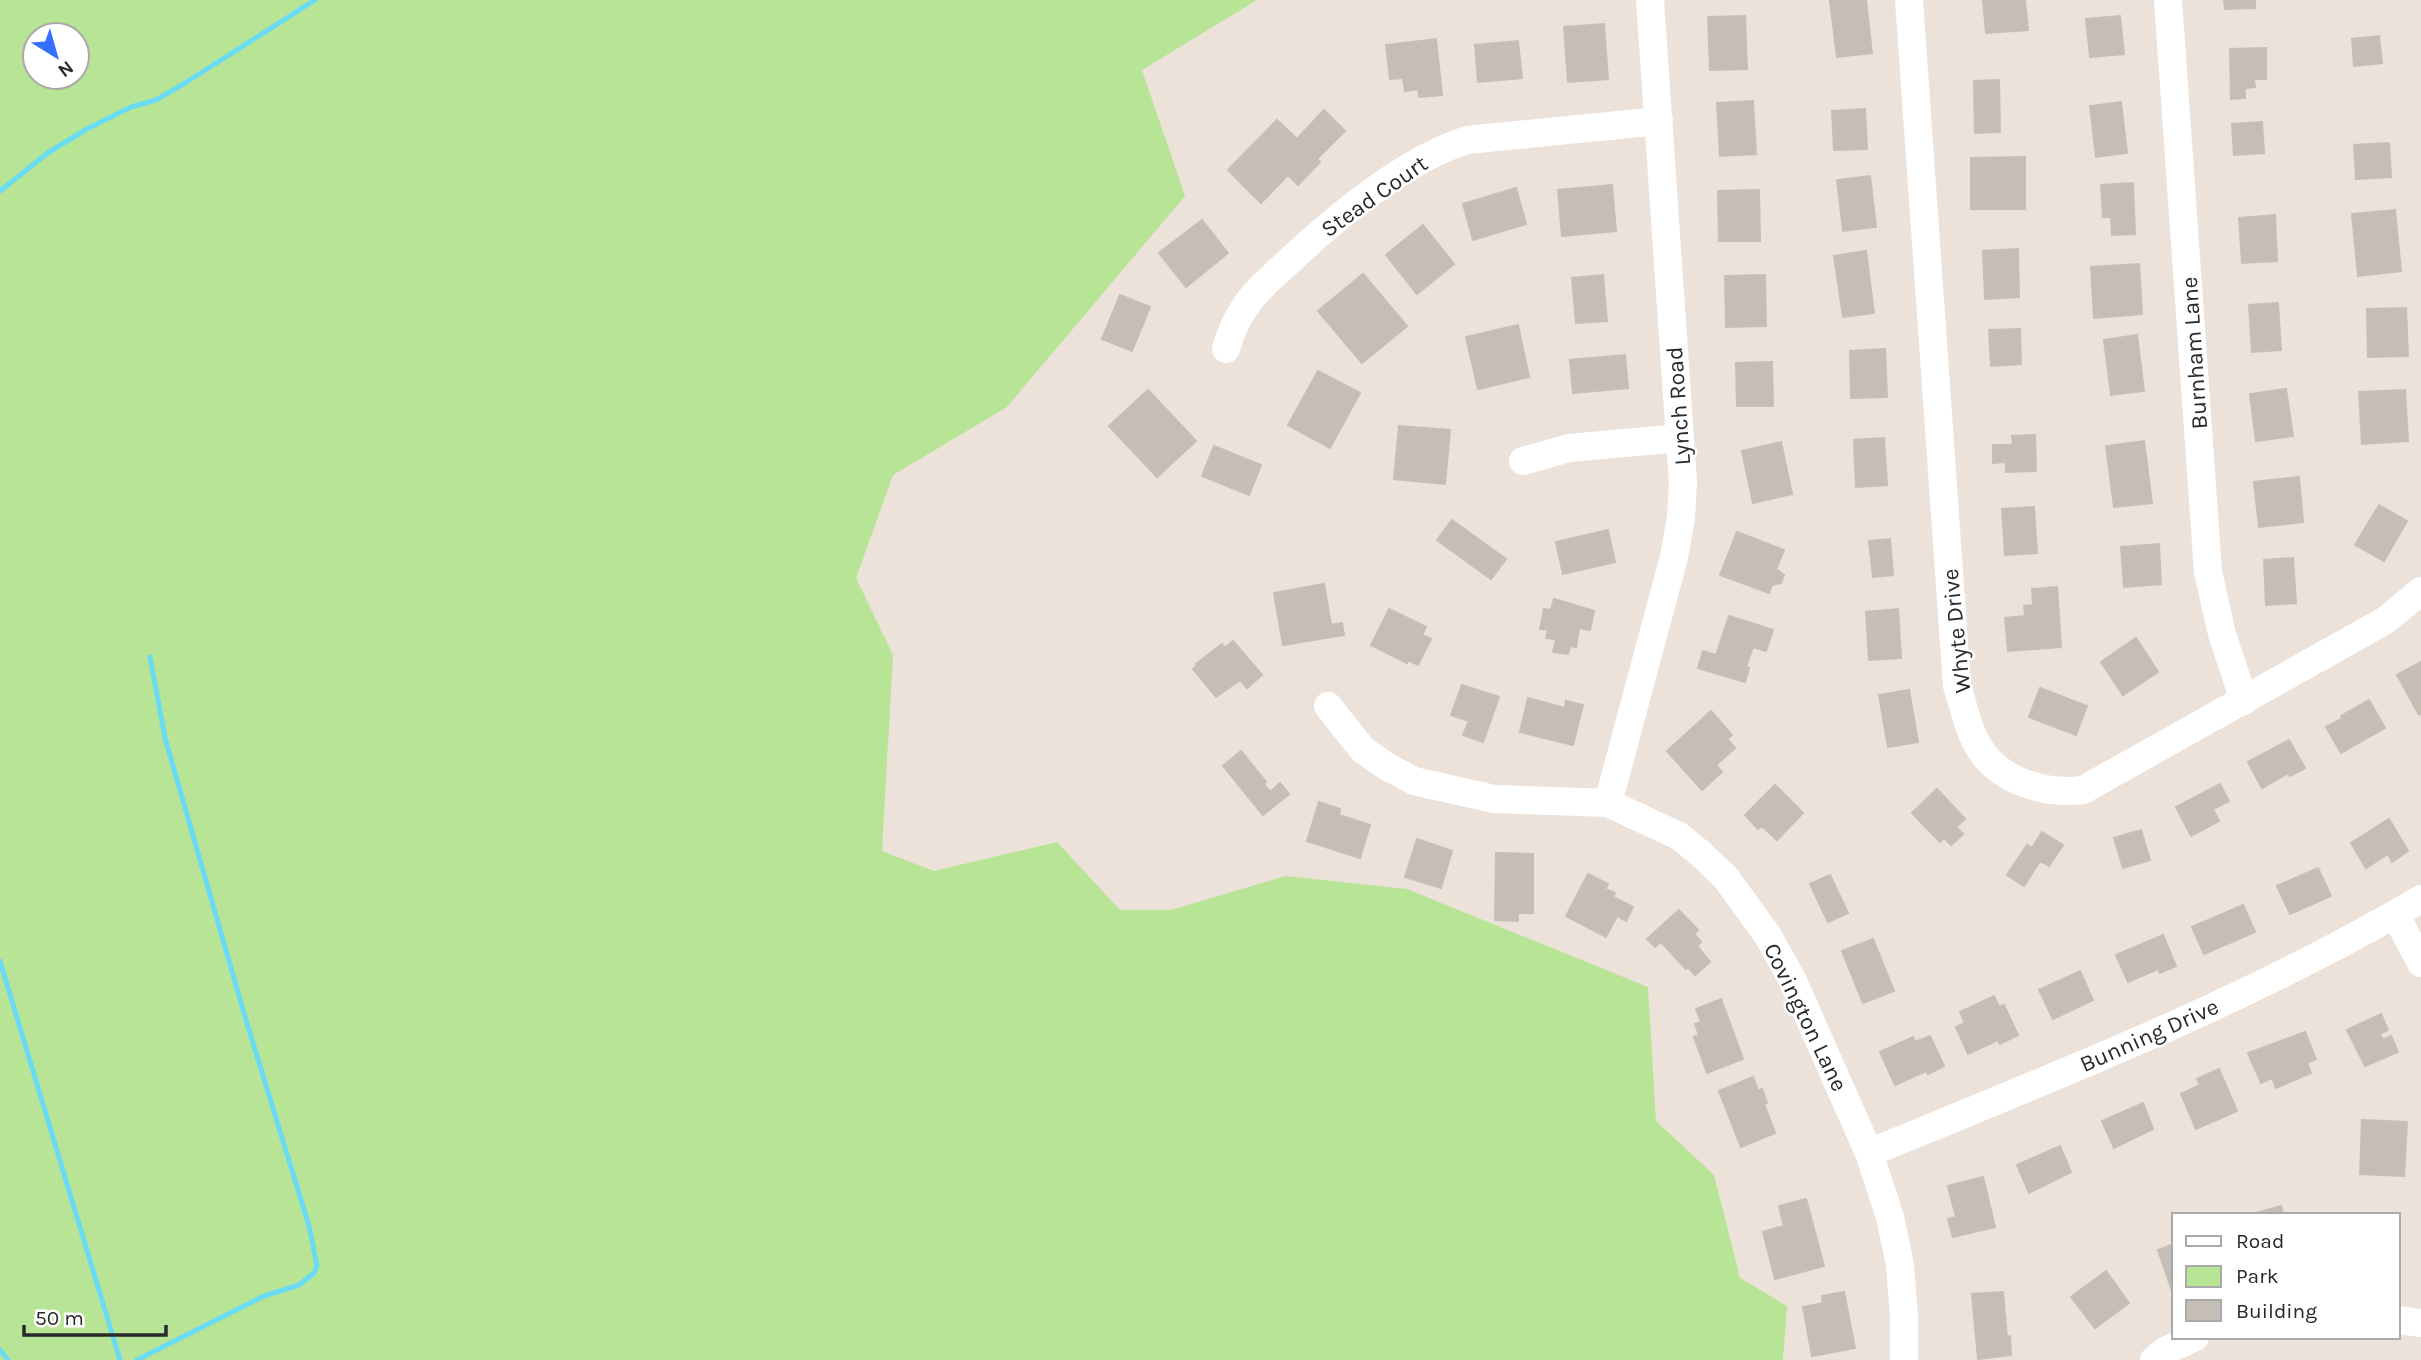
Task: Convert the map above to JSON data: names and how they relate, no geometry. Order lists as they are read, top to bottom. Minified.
{"streets":{"street":["Stead Court","Burnham Lane","Lynch Road","Whyte Drive","Covington Lane","Bunning Drive"]},"crossings":[["Stead Court","Lynch Road"],["Burnham Lane","Whyte Drive"],["Lynch Road","Covington Lane"],["Covington Lane","Bunning Drive"]],"legend":["Road","Park","Building"],"scale_bar":"50 m","north":"bottom right"}
